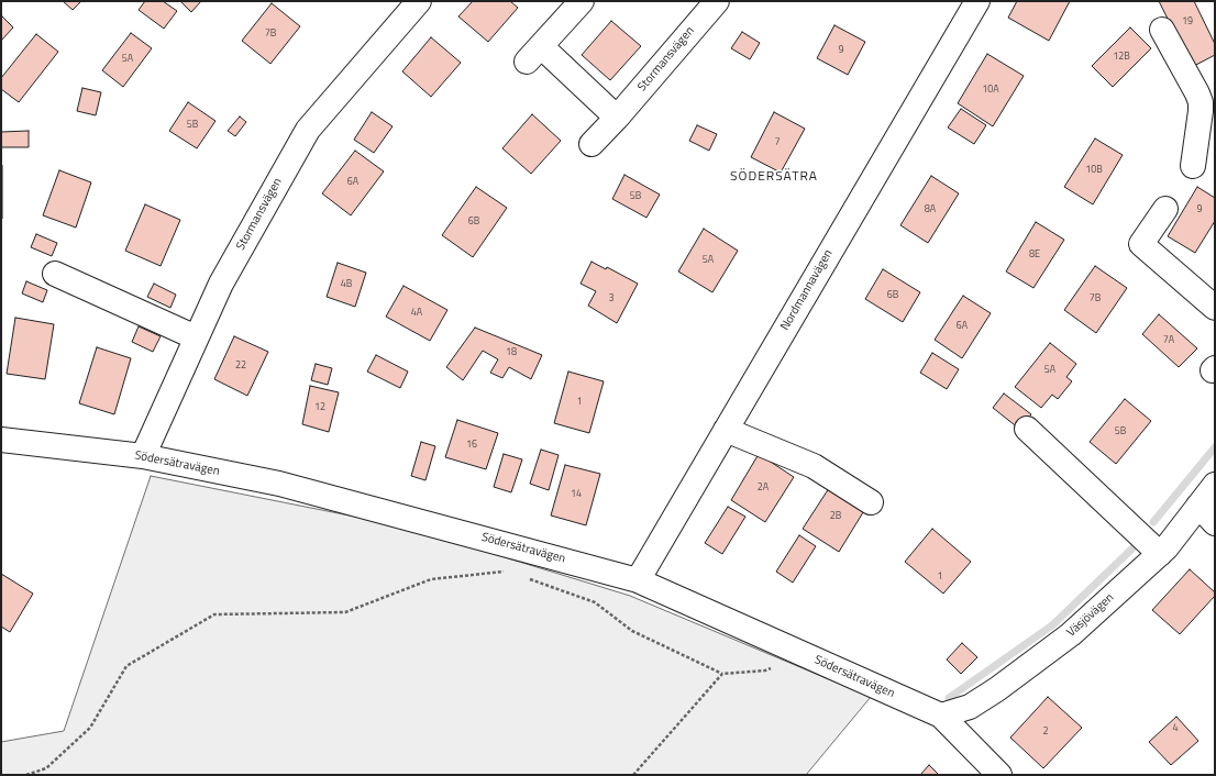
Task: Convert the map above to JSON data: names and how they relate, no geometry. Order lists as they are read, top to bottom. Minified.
{"streets":{"street":["Stormansvägen","Nordmannavägen","Södersätravägen","Väsjövägen"]},"crossings":[["Stormansvägen","Södersätravägen"],["Nordmannavägen","Södersätravägen"],["Södersätravägen","Väsjövägen"]],"districts":["SÖDERSÄTRA"],"house_numbers":["19","7B","9","12B","5A","10A","5B","7","10B","6A","5B","8A","9","6B","8E","5A","4B","6B","3","7B","4A","6A","7A","18","22","5A","1","12","5B","16","2A","14","2B","1","4","2"]}
